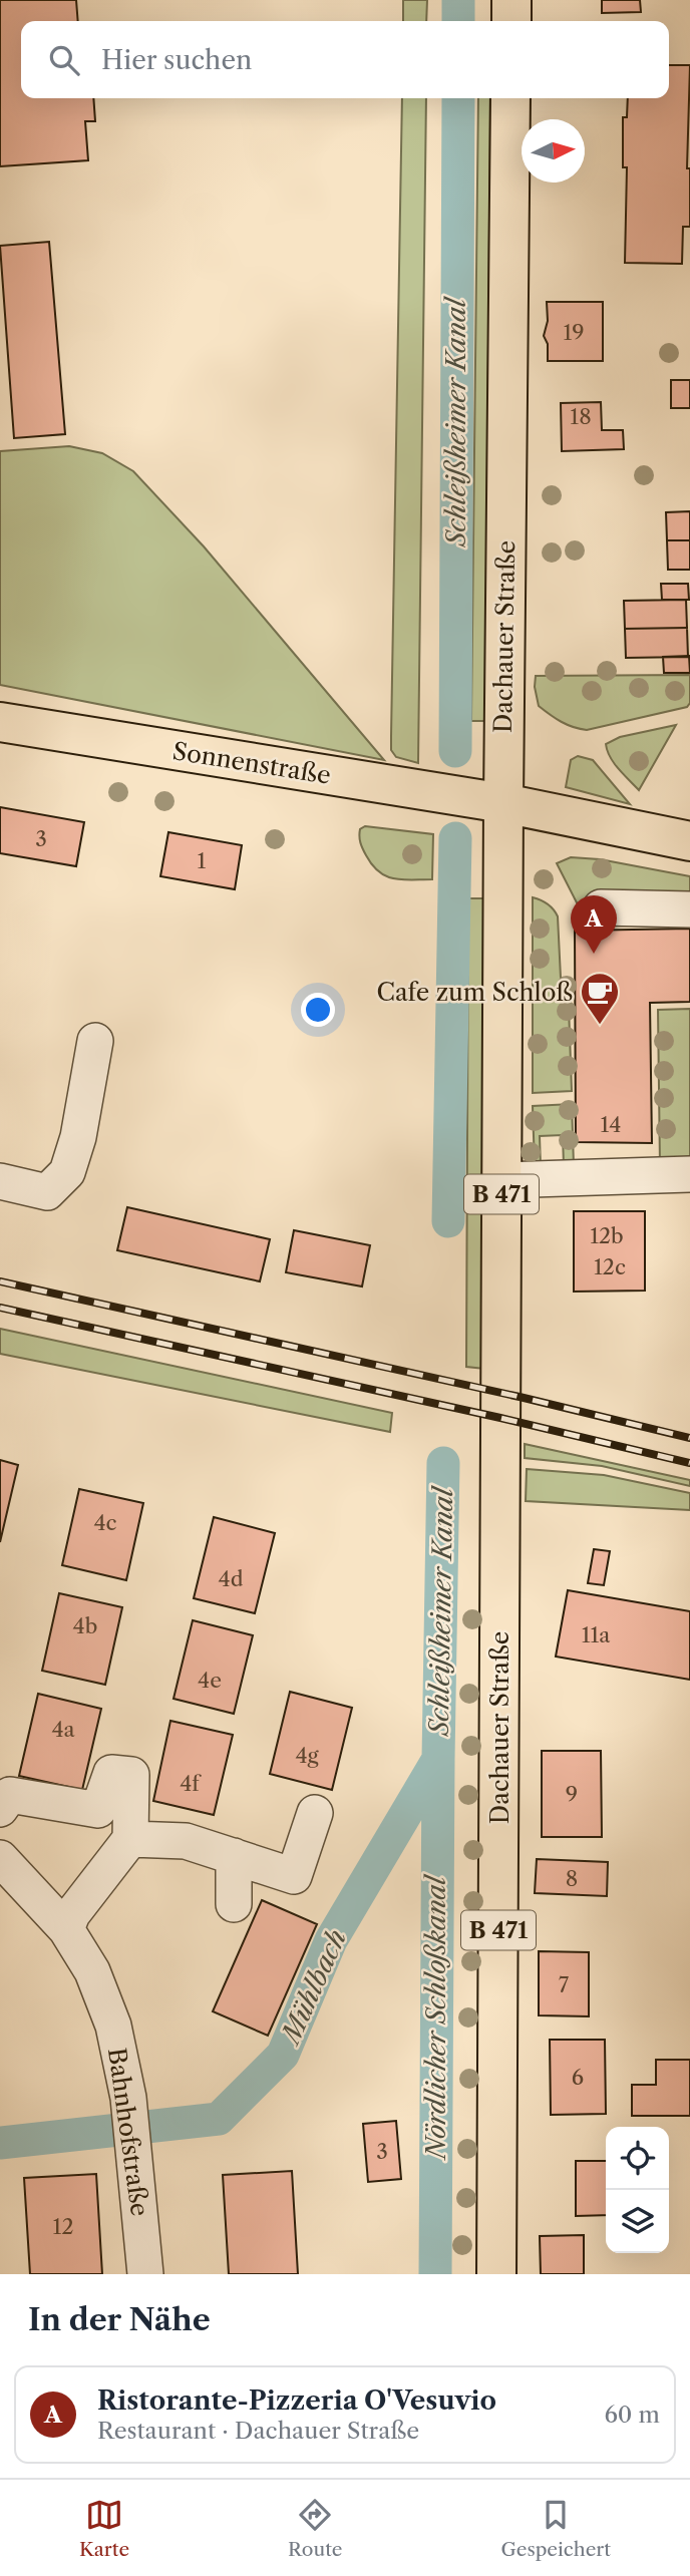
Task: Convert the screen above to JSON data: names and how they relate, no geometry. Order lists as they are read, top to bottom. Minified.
{"streets":{"main road":["Dachauer Straße","Sonnenstraße","B 471"],"street":["Bahnhofstraße"]},"crossings":[["Dachauer Straße","Sonnenstraße"]],"water":["Schleißheimer Kanal","Mühlbach","Nördlicher Schloßkanal"],"places":{"cafe":["Cafe zum Schloß"]},"house_numbers":["19","18","3","1","14","12b","12c","4c","4d","4b","11a","4e","4a","4g","4f","9","8","7","6","3","12"],"north":"right","page":{"search":"Hier suchen","pins":"A","heading":"In der Nähe","list":[{"mark":"A","name":"Ristorante-Pizzeria O'Vesuvio","note":"Restaurant · Dachauer Straße","value":"60 m"}],"nav":["Karte","Route","Gespeichert"]}}
